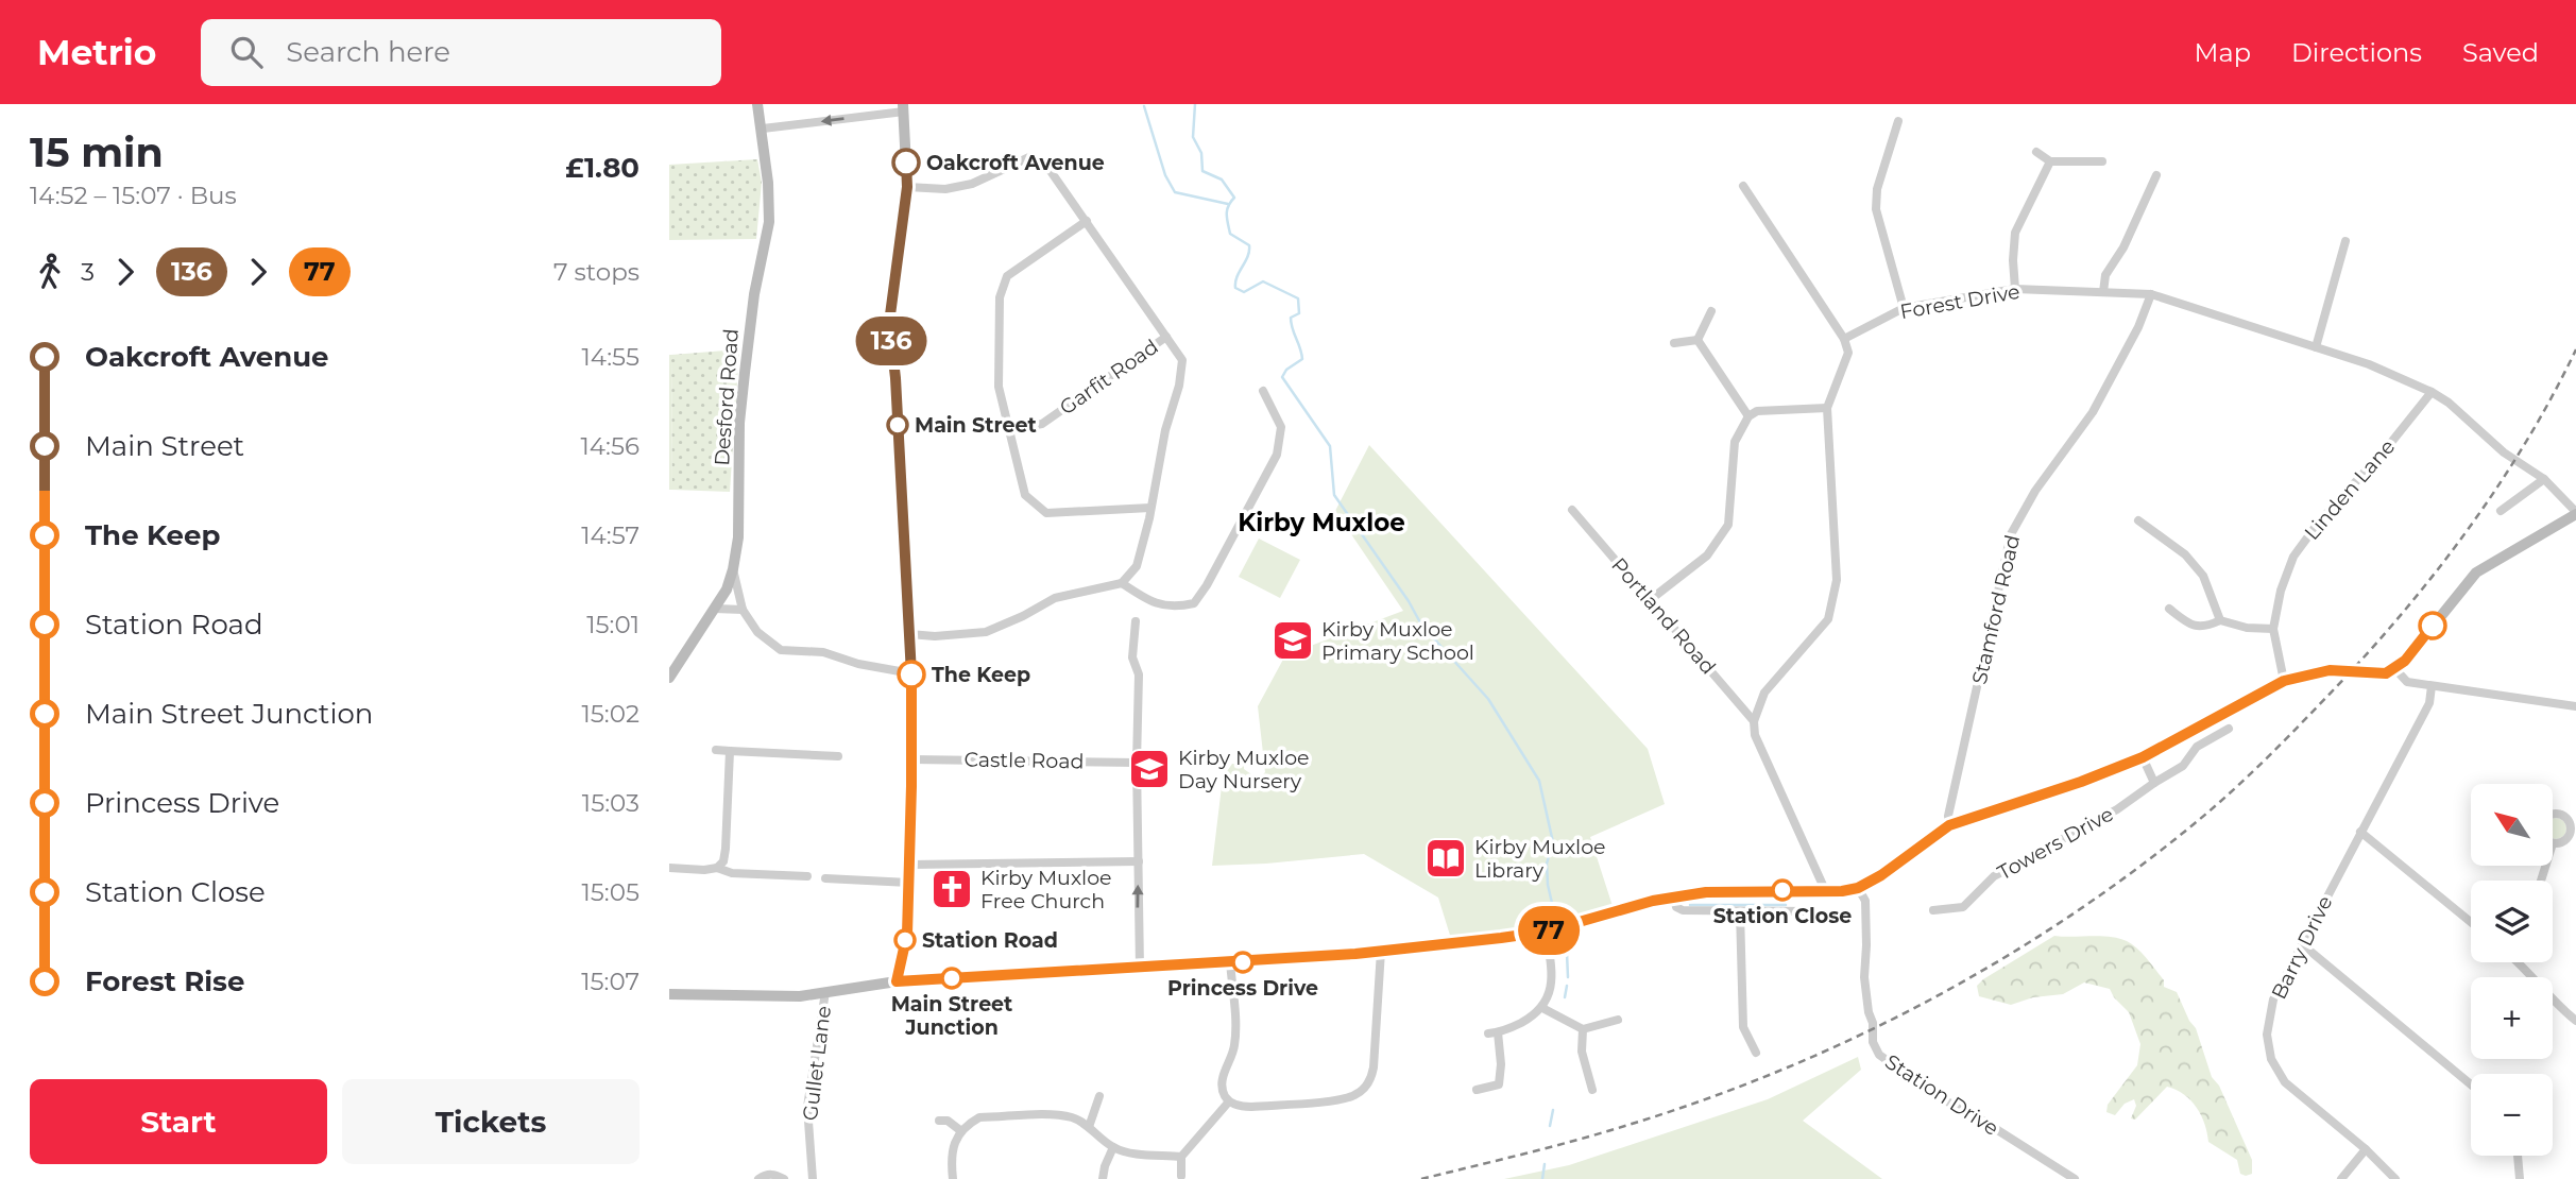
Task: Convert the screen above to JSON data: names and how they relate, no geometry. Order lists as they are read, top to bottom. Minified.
{"streets":{"street":["Forest Drive","Garfit Road","Desford Road","Linden Lane","Stamford Road","Portland Road","Castle Road","Towers Drive","Barry Drive","Gullet Lane","Station Drive"]},"crossings":[["Forest Drive","Linden Lane"],["Forest Drive","Stamford Road"]],"districts":["Kirby Muxloe"],"places":{"other":["Oakcroft Avenue","Main Street","The Keep","Station Close","Station Road","Princess Drive","Main Street Junction"],"school or university":["Kirby Muxloe Primary School","Kirby Muxloe Day Nursery"],"library":["Kirby Muxloe Library"],"church":["Kirby Muxloe Free Church"]},"lines":["bus line 136","bus line 77"],"north":"top left","page":{"header":"Metrio","search":"Search here","nav":["Map","Directions","Saved"],"heading":["15 min","14:52 – 15:07 · Bus","£1.80"],"on_map":["136","77"],"legs":["3","136","77","7 stops"],"list":[{"name":"Oakcroft Avenue","value":"14:55"},{"name":"Main Street","value":"14:56"},{"name":"The Keep","value":"14:57"},{"name":"Station Road","value":"15:01"},{"name":"Main Street Junction","value":"15:02"},{"name":"Princess Drive","value":"15:03"},{"name":"Station Close","value":"15:05"},{"name":"Forest Rise","value":"15:07"}],"map_buttons":["+","−"],"buttons":["Start","Tickets"]}}
